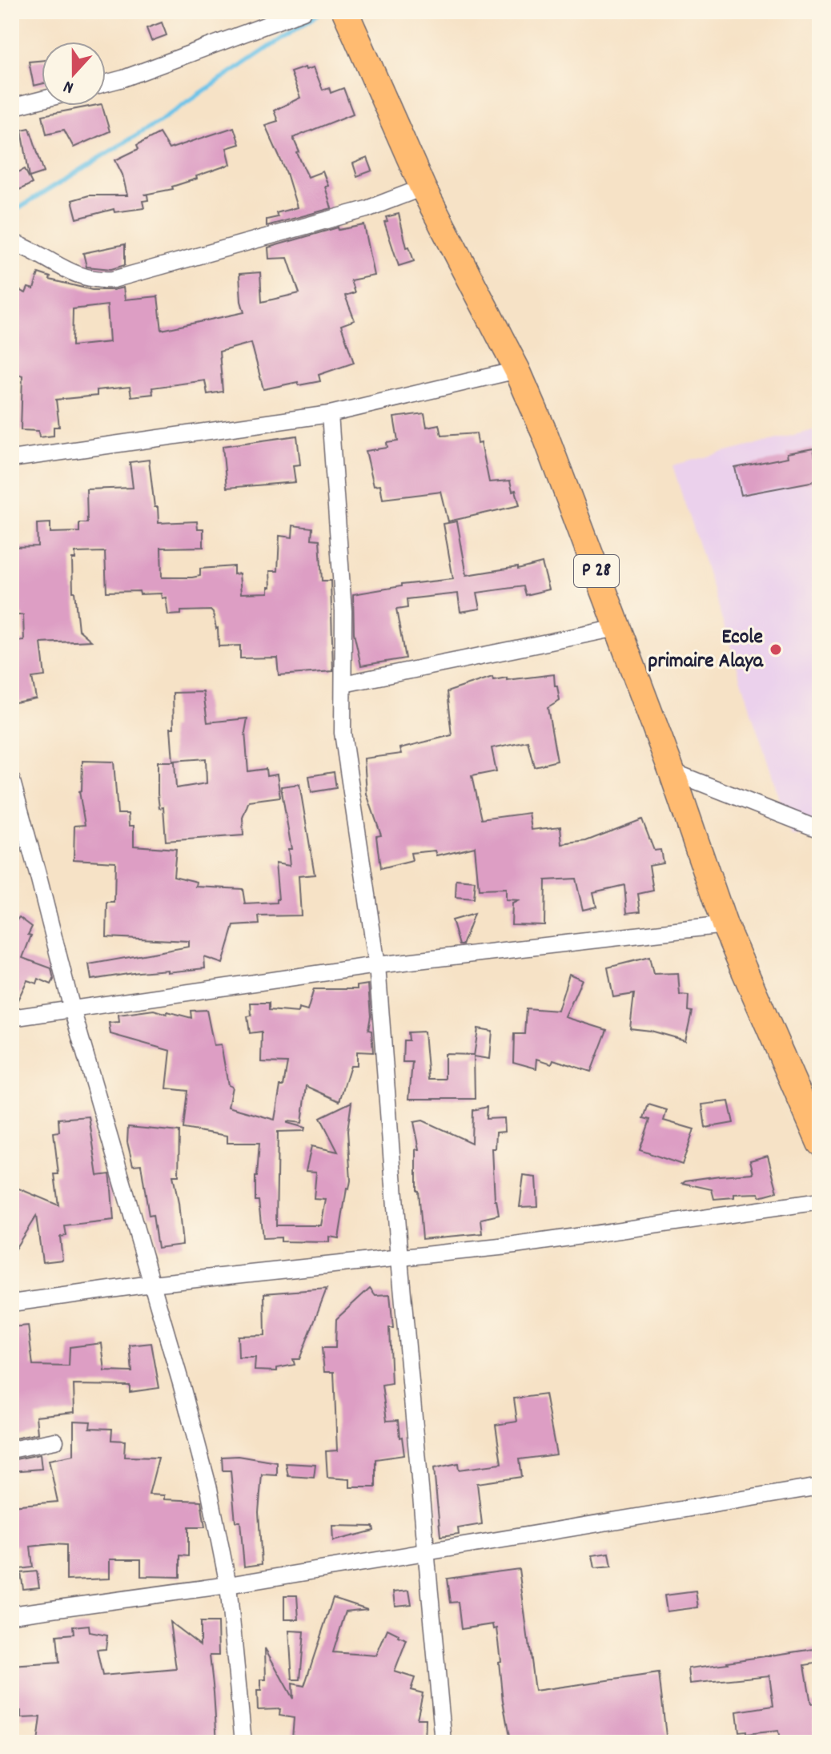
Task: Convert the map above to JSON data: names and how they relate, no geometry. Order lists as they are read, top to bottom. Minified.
{"streets":{"main road":["P 28"]},"places":["Ecole primaire Alaya"],"north":"bottom"}
